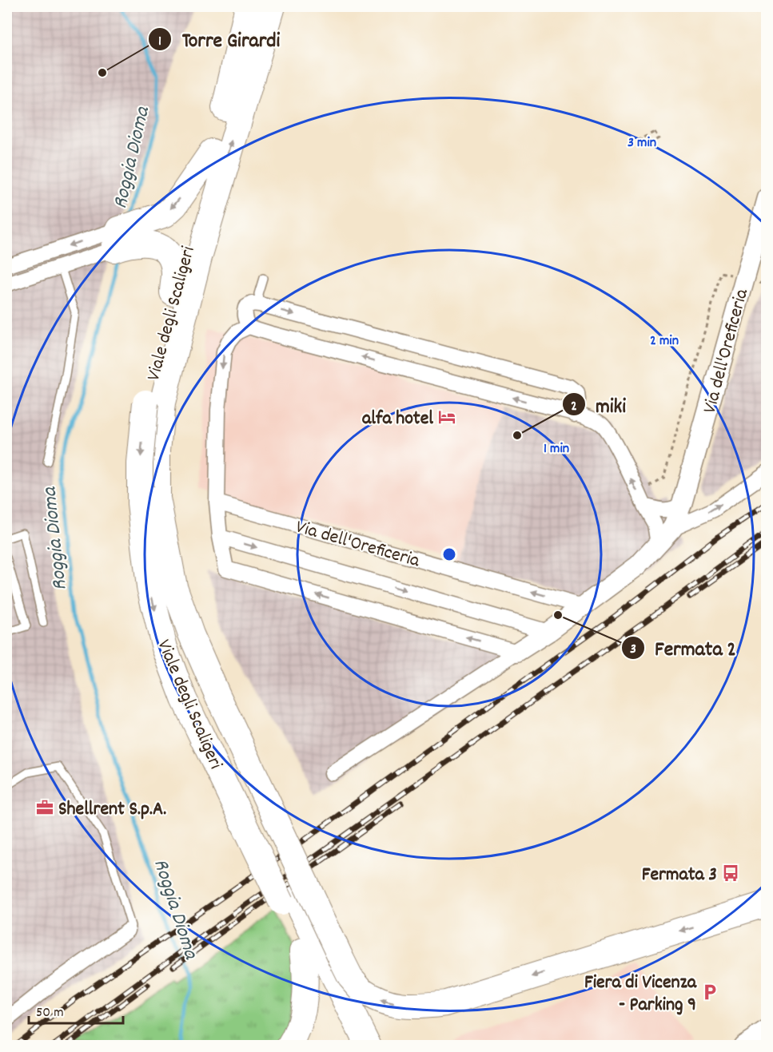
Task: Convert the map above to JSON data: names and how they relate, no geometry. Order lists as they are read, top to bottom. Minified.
{"streets":{"highway":["Viale degli Scaligeri"],"street":["Via dell'Oreficeria"]},"water":["Roggia Dioma"],"places":{"other":["Torre Girardi","miki","Fermata 2"],"hotel":["alfa hotel"],"office":["Shellrent S.p.A."],"bus stop":["Fermata 3"],"parking":["Fiera di Vicenza - Parking 9"]},"scale_bar":"50 m","rings":["3 min","2 min","1 min"]}
